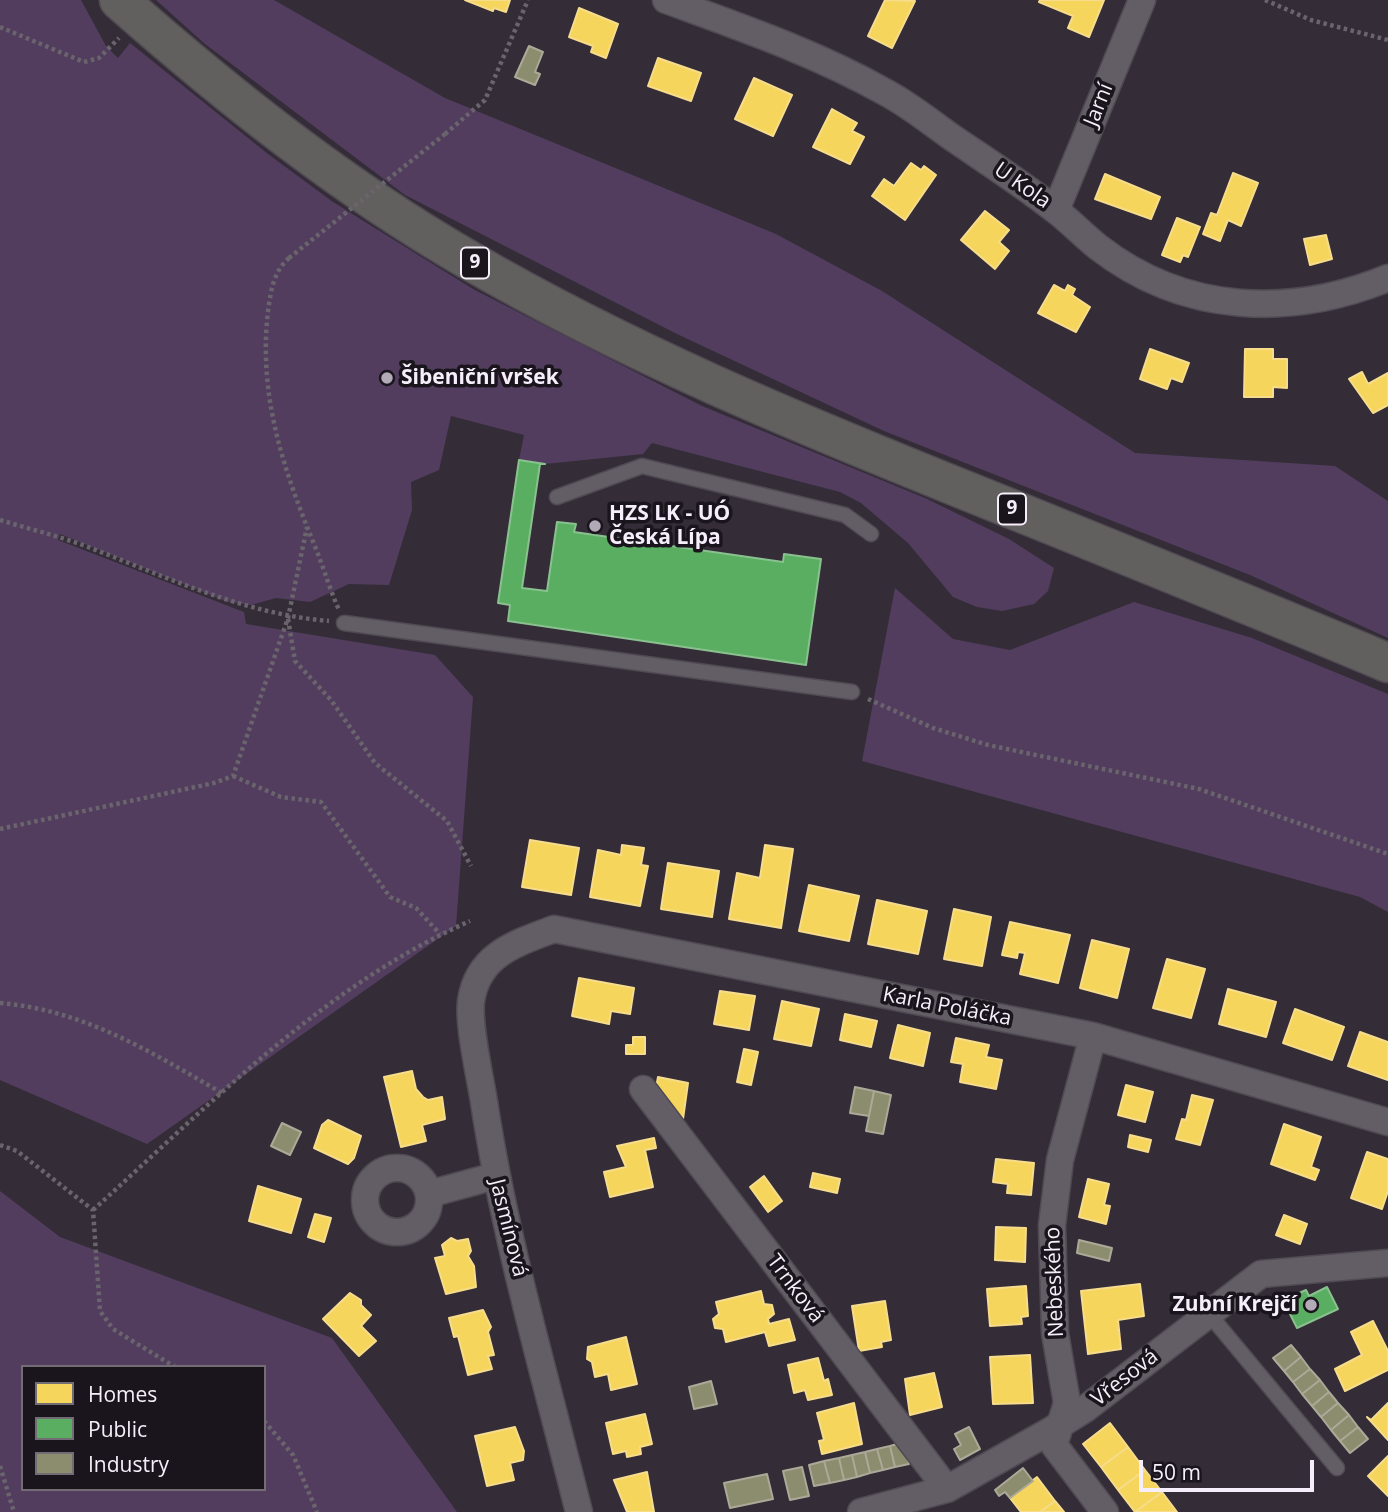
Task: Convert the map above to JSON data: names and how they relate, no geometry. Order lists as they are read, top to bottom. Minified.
{"streets":{"main road":["9"],"street":["Jarní","U Kola","Karla Poláčka","Jasmínová","Nebeského","Trnková","Vřesová"]},"crossings":[["Jarní","U Kola"],["Karla Poláčka","Jasmínová"],["Karla Poláčka","Nebeského"],["Nebeského","Vřesová"],["Trnková","Vřesová"]],"places":["Šibeniční vršek","HZS LK - UÓ Česká Lípa","Zubní Krejčí"],"legend":["Homes","Public","Industry"],"scale_bar":"50 m"}
